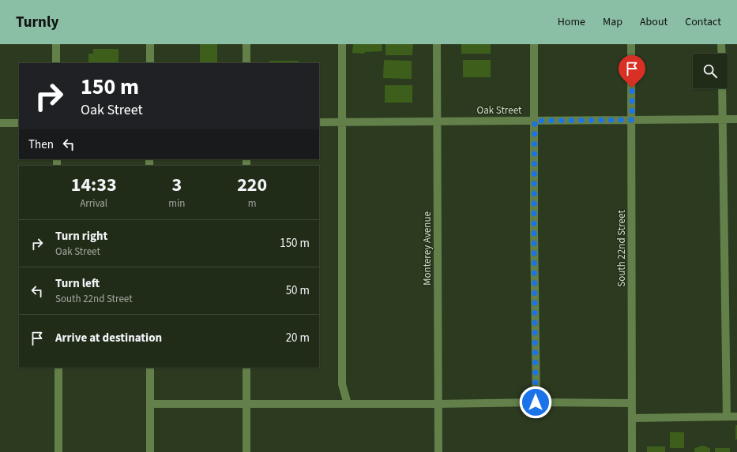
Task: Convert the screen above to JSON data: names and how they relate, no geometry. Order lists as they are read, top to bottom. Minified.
{"streets":{"street":["Oak Street","Monterey Avenue","South 22nd Street"]},"crossings":[["Oak Street","Monterey Avenue"],["Oak Street","South 22nd Street"]],"page":{"header":"Turnly","nav":["Home","Map","About","Contact"],"turn":["150 m","Oak Street"],"then":"Then","eta":["14:33","Arrival","3","min","220","m"],"list":[{"name":"Turn right","note":"Oak Street","value":"150 m"},{"name":"Turn left","note":"South 22nd Street","value":"50 m"},{"name":"Arrive at destination","value":"20 m"}]}}
